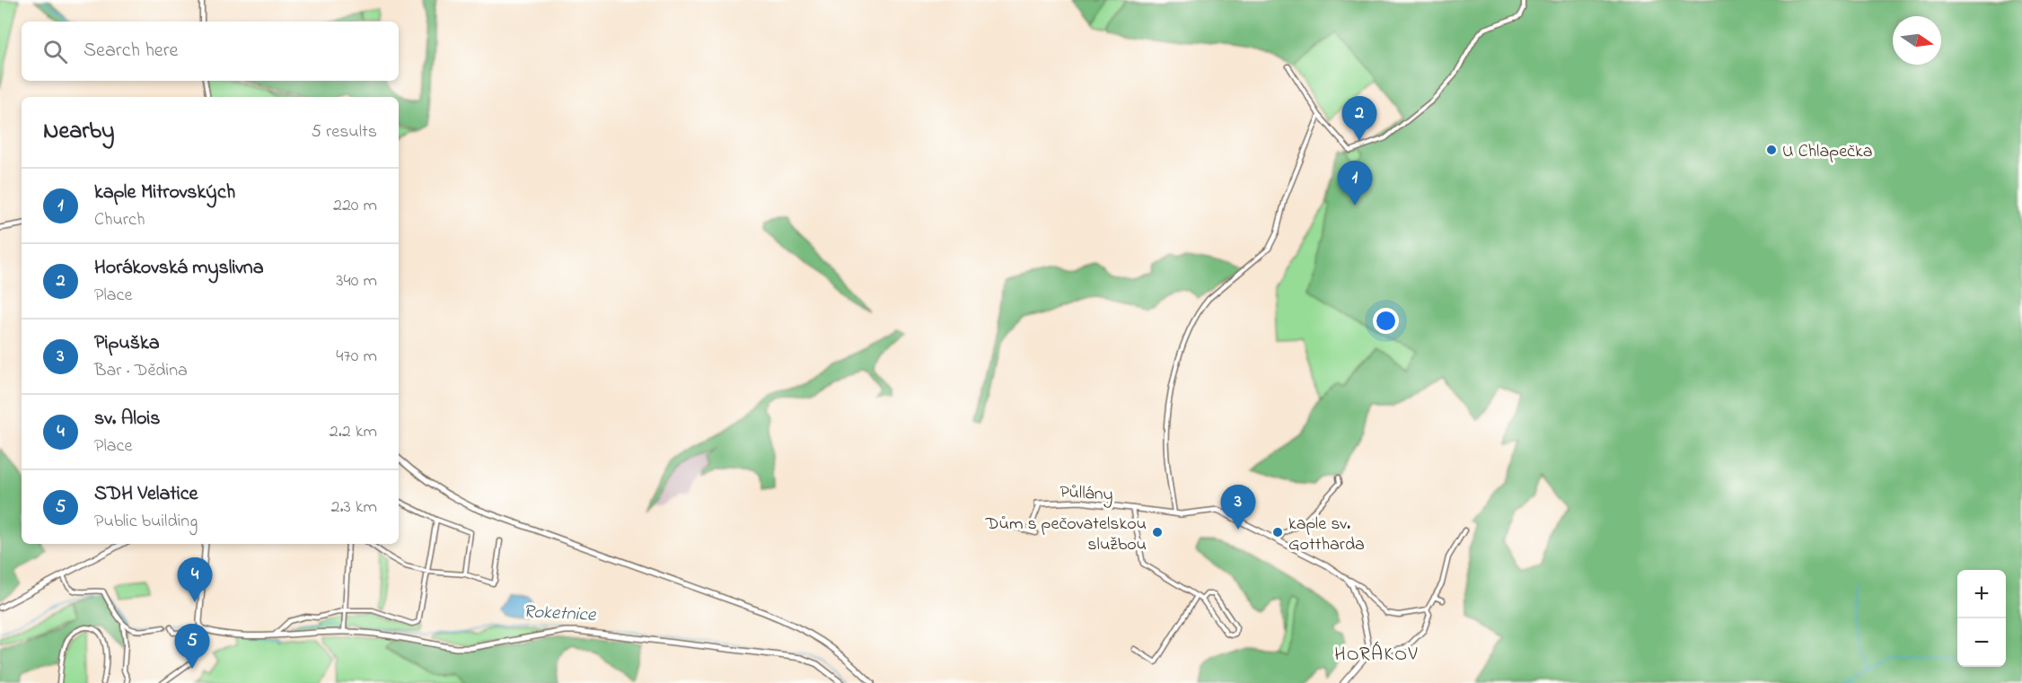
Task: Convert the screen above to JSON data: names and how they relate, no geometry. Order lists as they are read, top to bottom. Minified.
{"streets":{"street":["Půllány"]},"districts":["HORÁKOV"],"water":["Roketnice"],"places":["U Chlapečka","Dům s pečovatelskou službou","kaple sv. Gottharda"],"north":"right","page":{"search":"Search here","pins":["2","1","3","4","5"],"heading":["Nearby","5 results"],"list":[{"mark":"1","name":"kaple Mitrovských","note":"Church","value":"220 m"},{"mark":"2","name":"Horákovská myslivna","note":"Place","value":"340 m"},{"mark":"3","name":"Pipuška","note":"Bar · Dědina","value":"470 m"},{"mark":"4","name":"sv. Alois","note":"Place","value":"2.2 km"},{"mark":"5","name":"SDH Velatice","note":"Public building","value":"2.3 km"}],"map_buttons":["+","−"]}}
